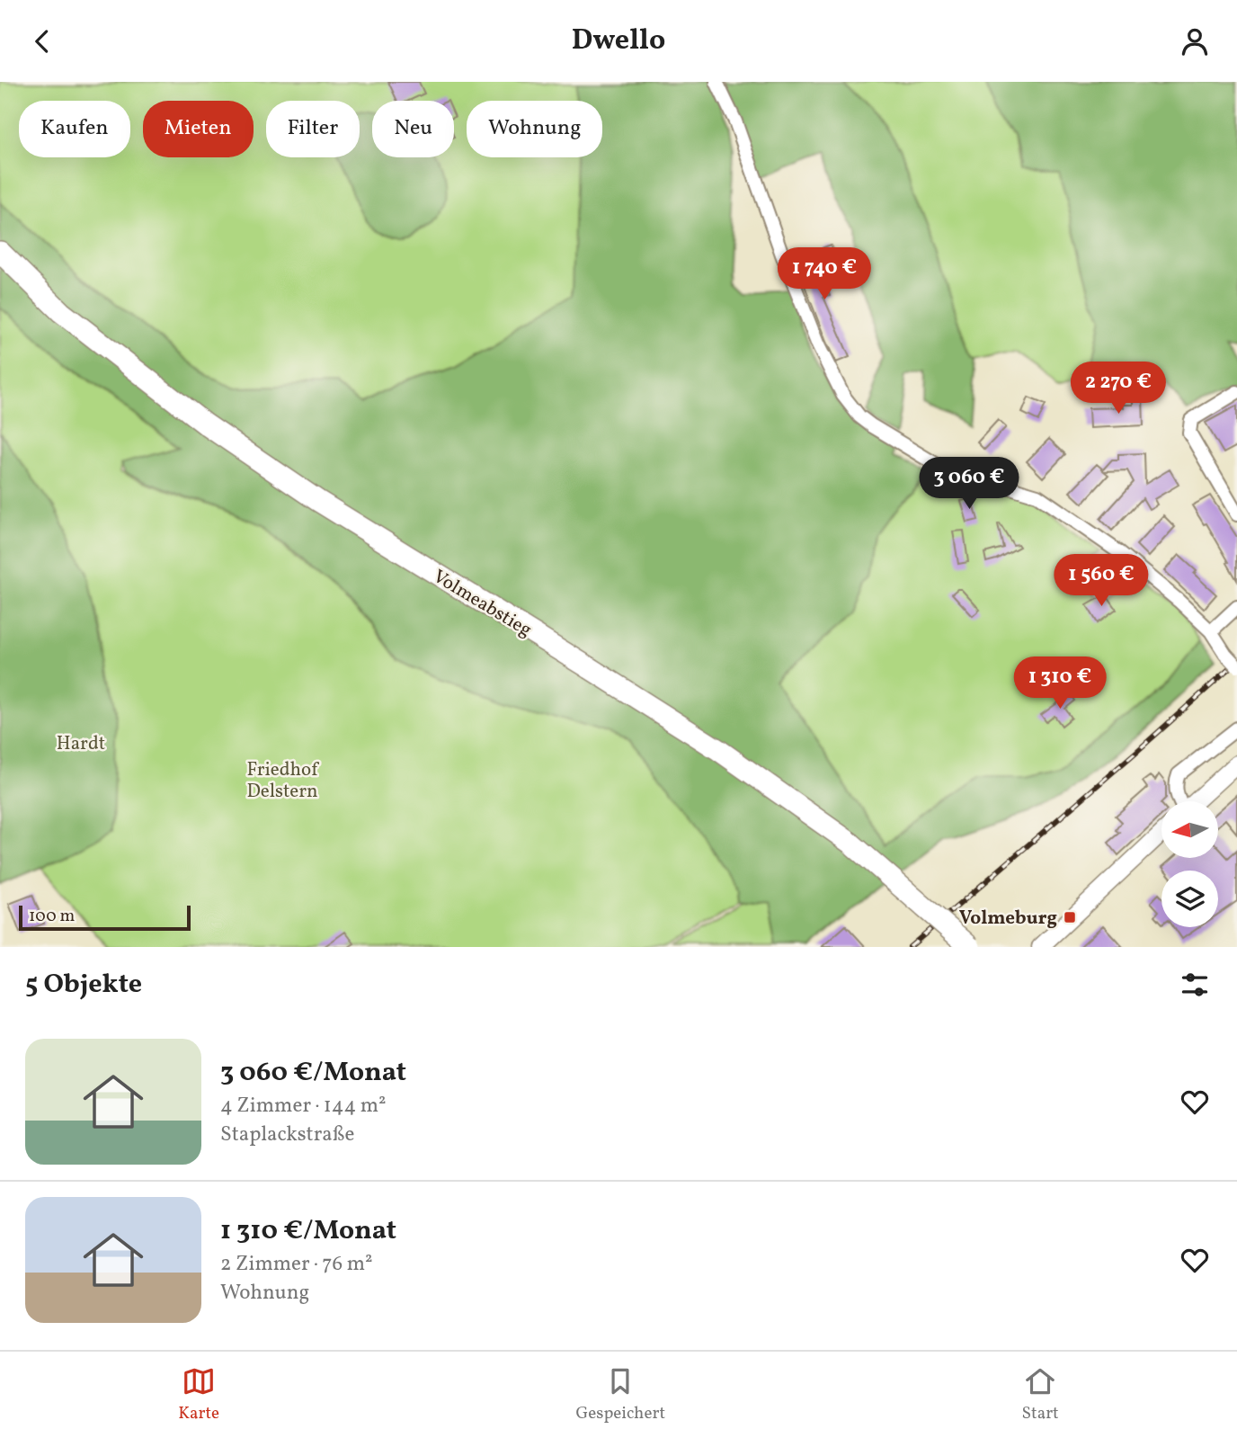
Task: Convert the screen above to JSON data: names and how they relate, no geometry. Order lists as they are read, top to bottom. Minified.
{"streets":{"main road":["Volmeabstieg"]},"parks":["Hardt","Friedhof Delstern"],"places":{"transit":["Volmeburg"]},"scale_bar":"100 m","north":"left","page":{"header":"Dwello","chip":["Kaufen","Mieten","Filter","Neu","Wohnung"],"price":["1 740 €","2 270 €","3 060 €","1 560 €","1 310 €"],"scale":"100 m","heading":"5 Objekte","list":[{"name":"3 060 €/Monat","note":"4 Zimmer · 144 m² · Staplackstraße"},{"name":"1 310 €/Monat","note":"2 Zimmer · 76 m² · Wohnung"}],"tabs":["Karte","Gespeichert","Start"]}}
